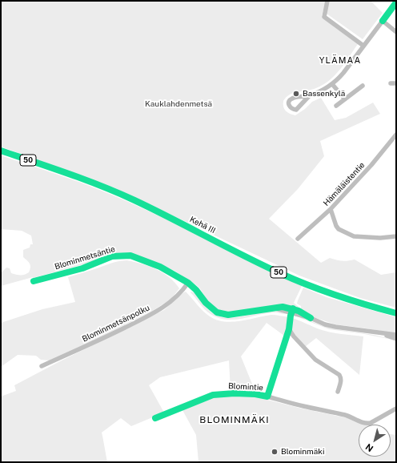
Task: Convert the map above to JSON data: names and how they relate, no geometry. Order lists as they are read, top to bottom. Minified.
{"streets":{"main road":["50","Kehä III","Blominmetsäntie","Blomintie"],"street":["Hämäläistentie","Blominmetsänpolku"]},"crossings":[["Blominmetsäntie","Blominmetsänpolku"],["Blominmetsäntie","Blomintie"]],"districts":["YLÄMAA","BLOMINMÄKI"],"parks":["Kauklahdenmetsä"],"places":["Bassenkylä","Blominmäki"],"north":"bottom left"}
